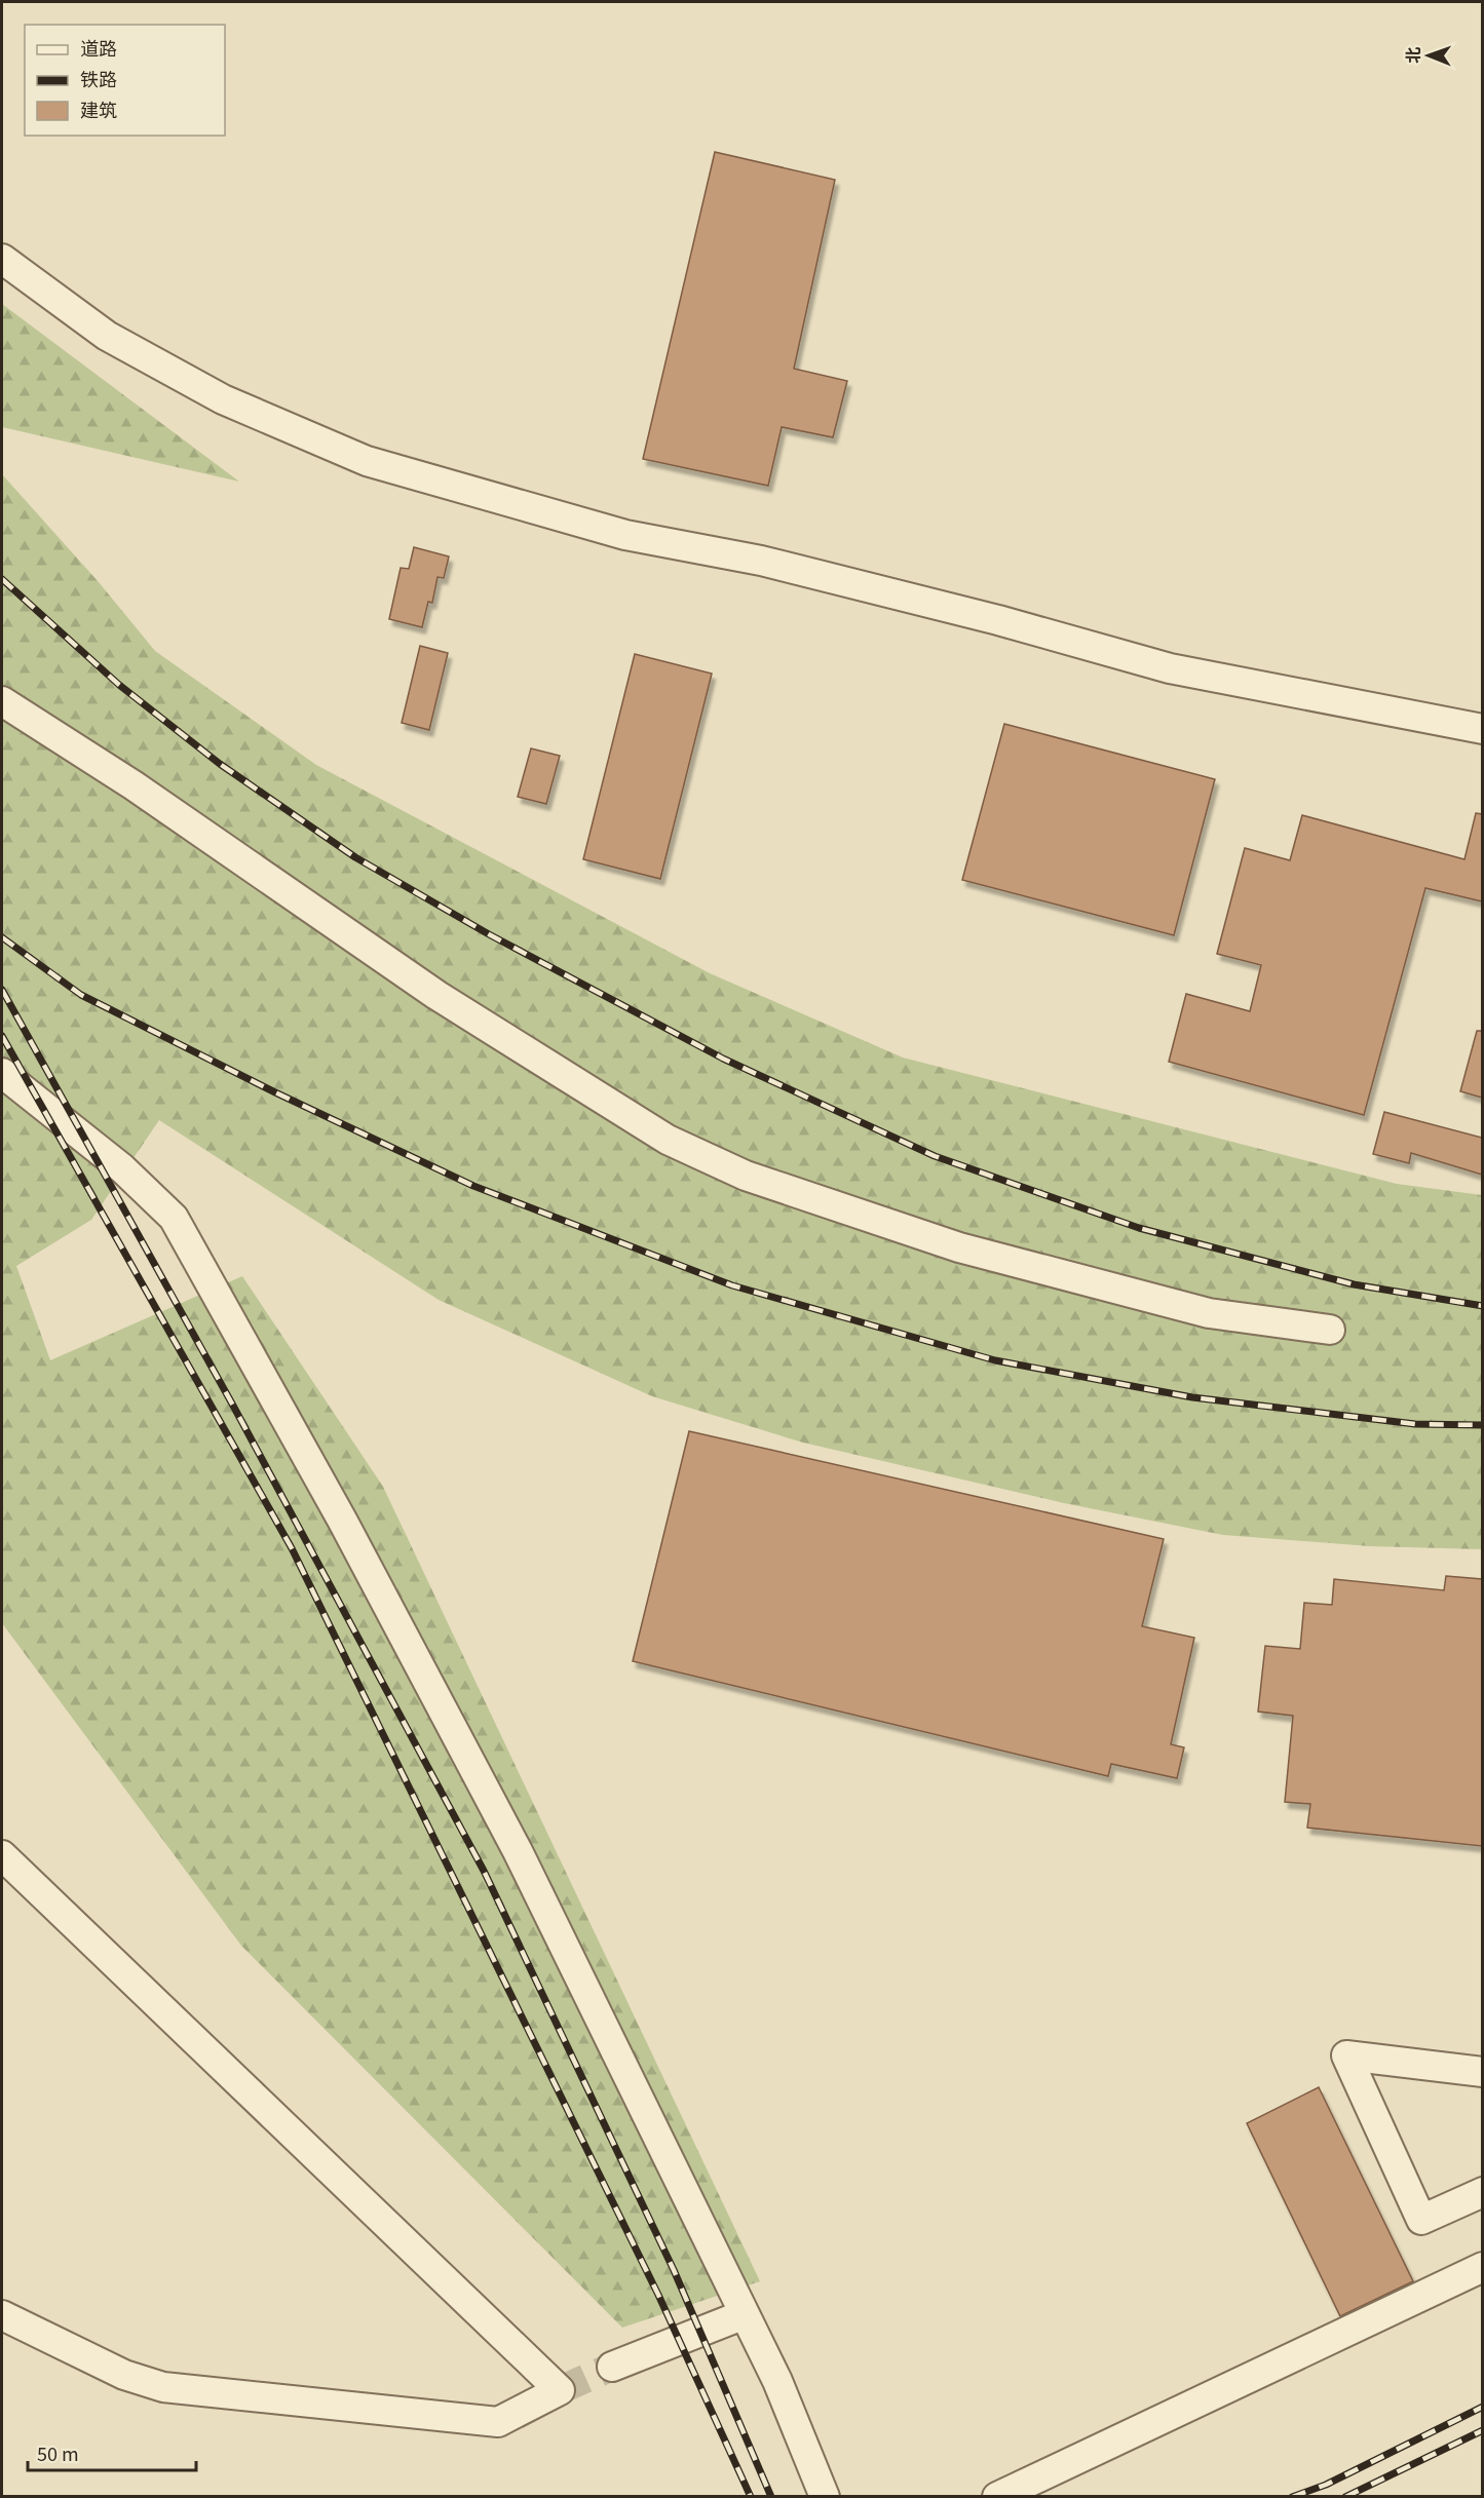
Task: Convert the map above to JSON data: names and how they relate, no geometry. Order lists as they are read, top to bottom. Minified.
{"legend":["道路","铁路","建筑"],"scale_bar":"50 m","north":"left"}
